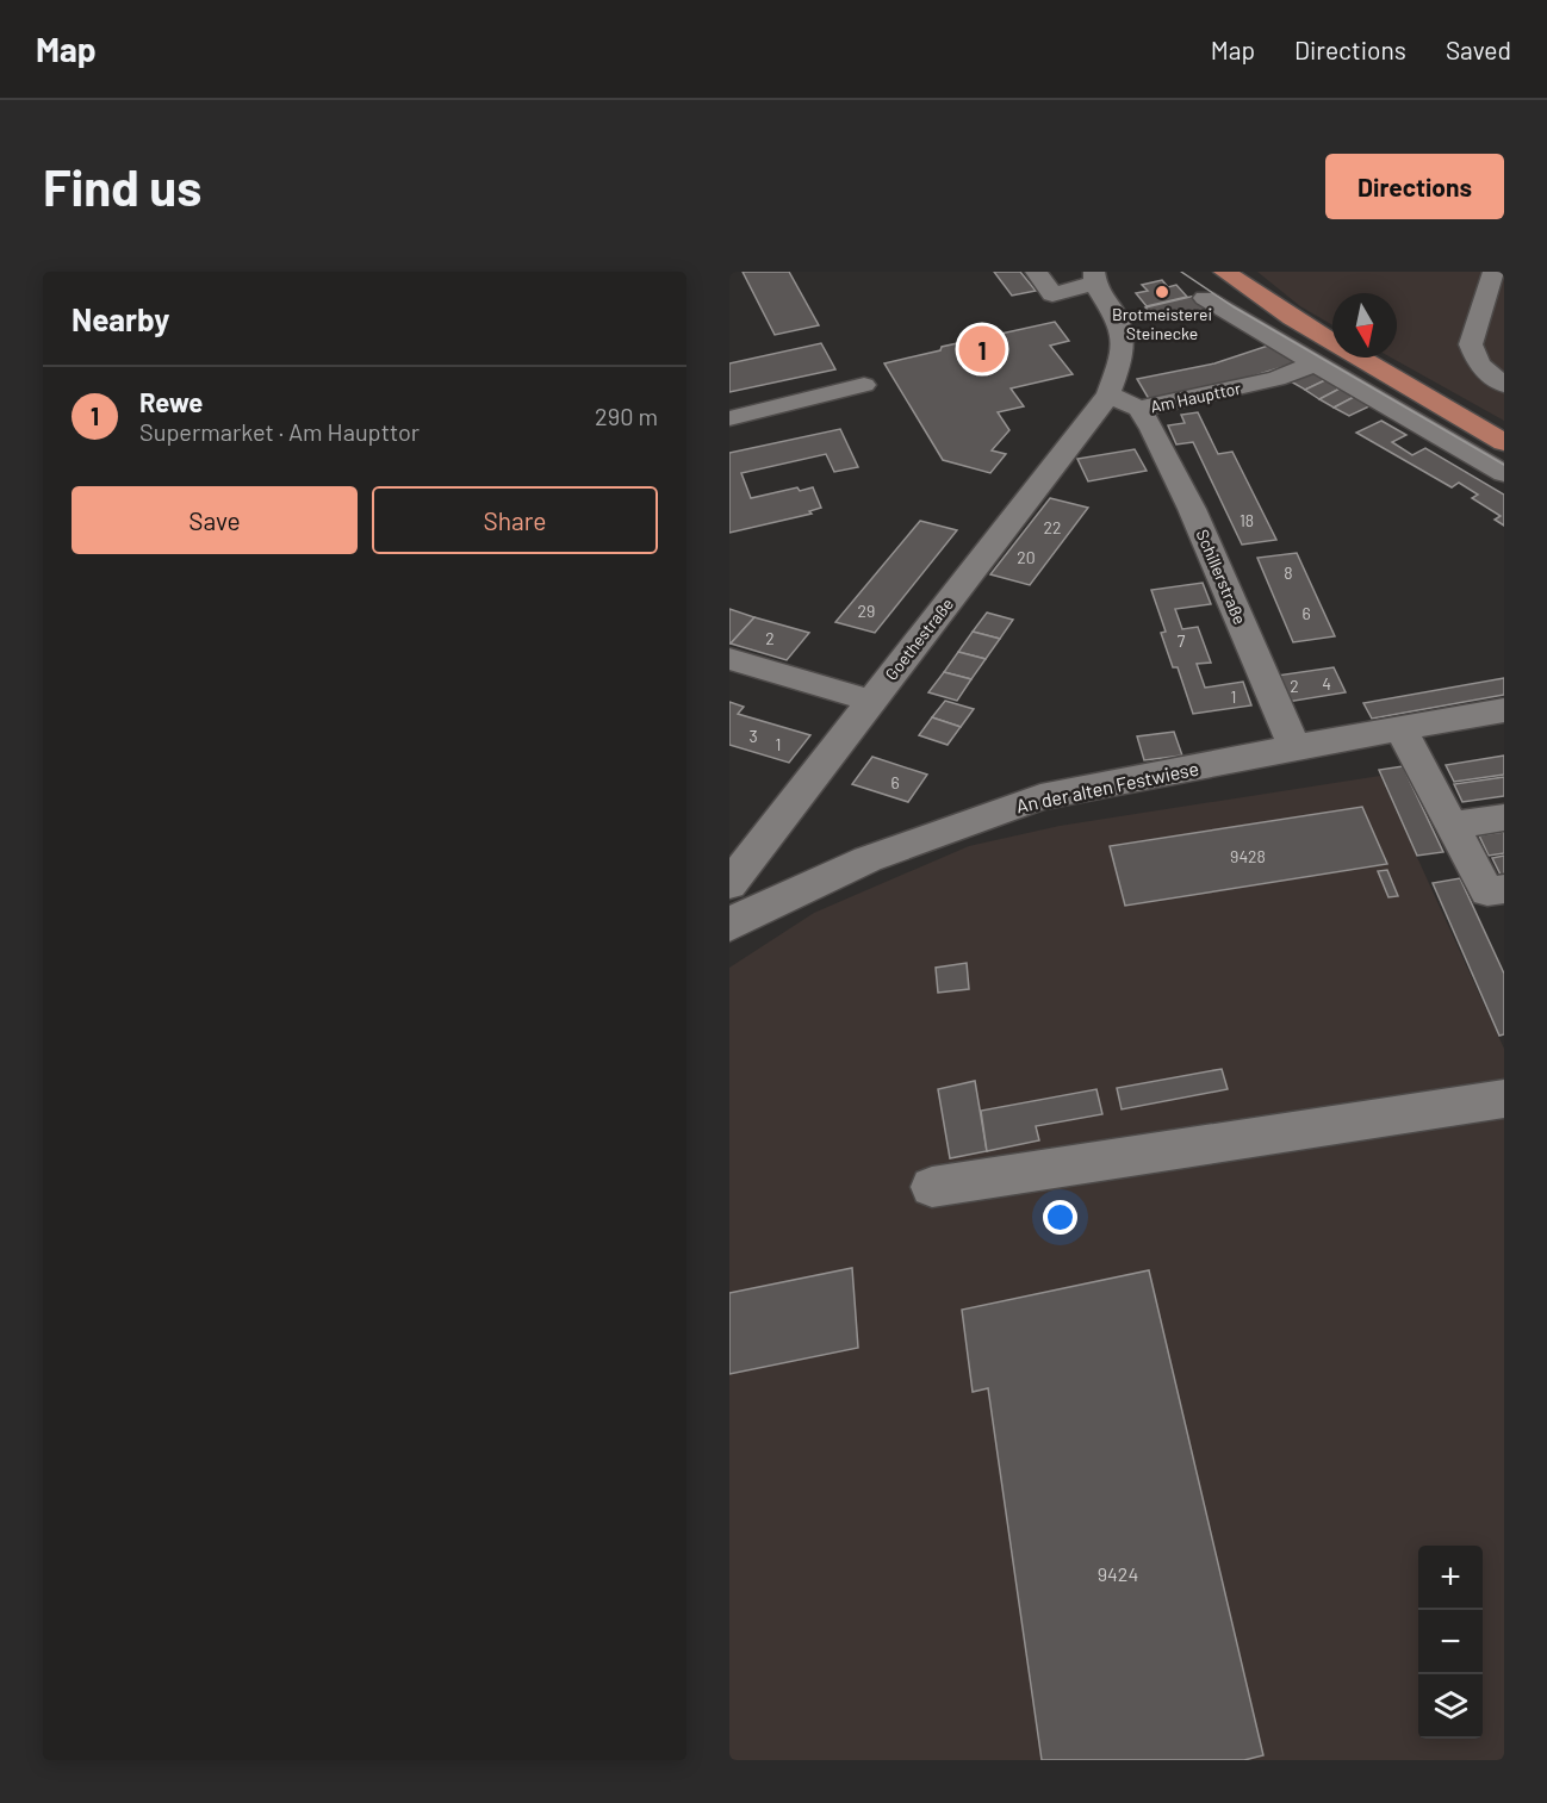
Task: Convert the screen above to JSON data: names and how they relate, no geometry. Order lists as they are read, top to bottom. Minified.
{"streets":{"street":["Am Haupttor","Schillerstraße","Goethestraße","An der alten Festwiese"]},"crossings":[["Am Haupttor","Schillerstraße"],["Am Haupttor","Goethestraße"],["Schillerstraße","An der alten Festwiese"]],"places":["Brotmeisterei Steinecke"],"house_numbers":["18","22","20","8","29","6","2","7","4","2","1","3","1","6","9428","9424"],"north":"bottom","page":{"header":"Map","nav":["Map","Directions","Saved"],"buttons":["Directions",["Save","Share"]],"title":"Find us","heading":"Nearby","pins":"1","list":[{"mark":"1","name":"Rewe","note":"Supermarket · Am Haupttor","value":"290 m"}],"map_buttons":["+","−"]}}
